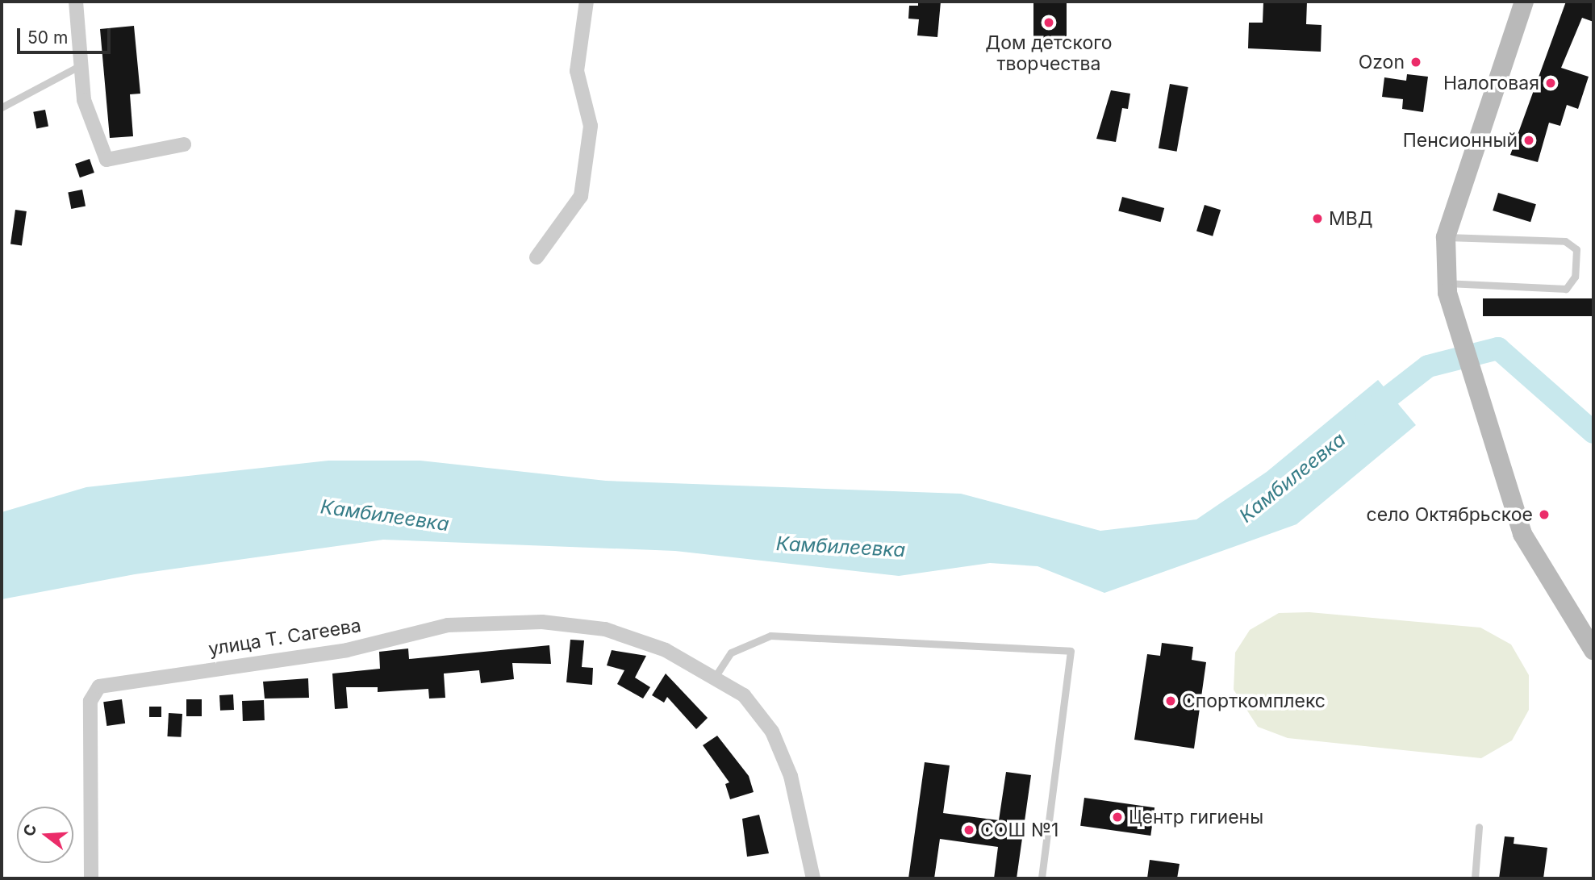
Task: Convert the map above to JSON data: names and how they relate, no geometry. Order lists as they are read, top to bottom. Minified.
{"streets":{"street":["улица Т. Сагеева"]},"water":["Камбилеевка"],"places":["Дом детского творчества","Ozon","Налоговая","Пенсионный","МВД","село Октябрьское","Спорткомплекс","Центр гигиены","СОШ №1"],"scale_bar":"50 m","north":"left"}
